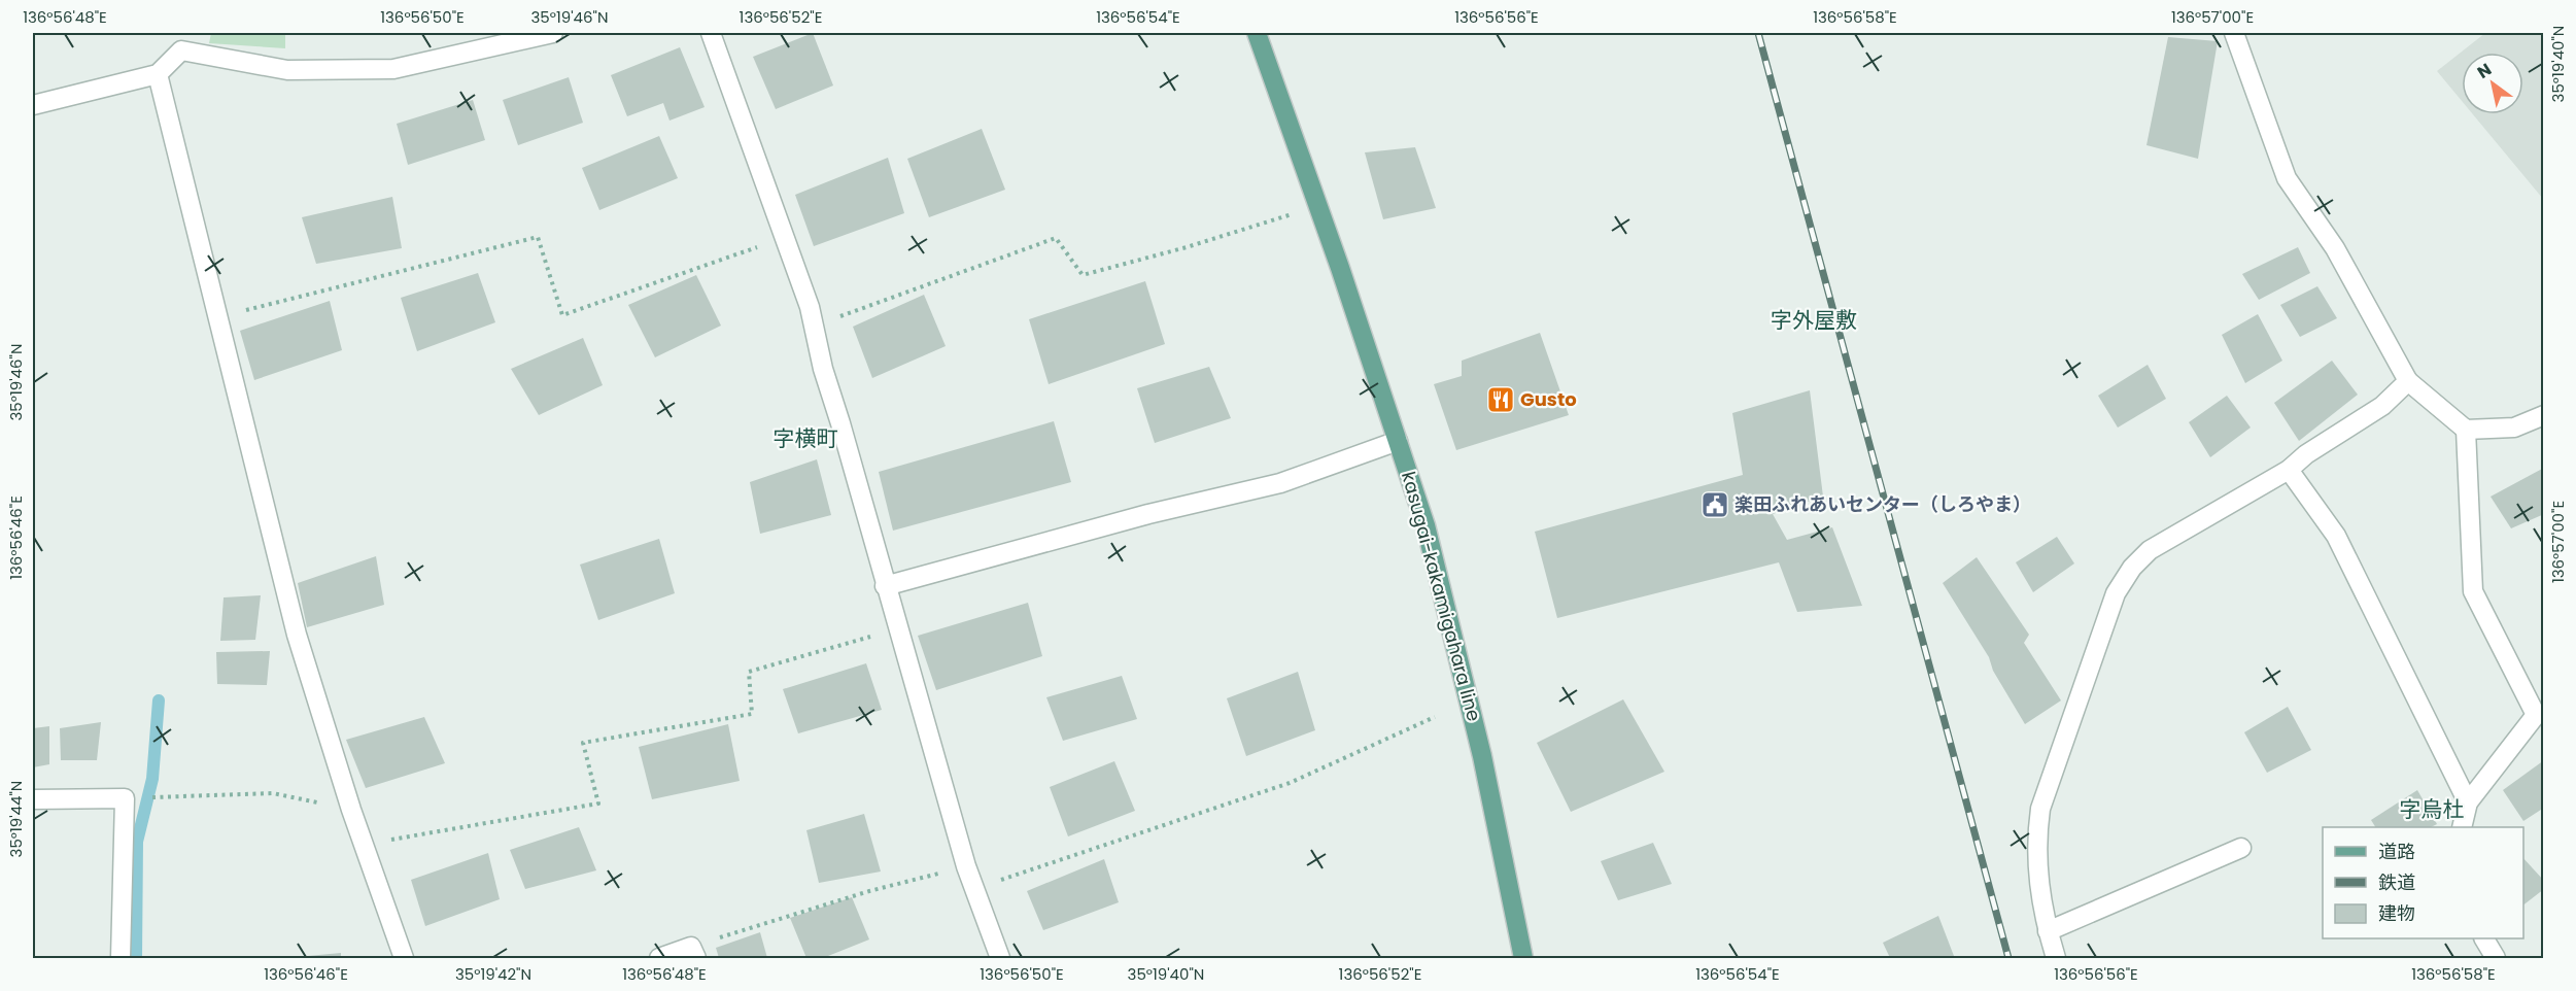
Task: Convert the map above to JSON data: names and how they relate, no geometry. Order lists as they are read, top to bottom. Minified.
{"streets":{"main road":["kasugai-kakamigahara line"]},"districts":["字外屋敷","字横町","字烏杜"],"places":{"restaurant":["Gusto"],"public building":["楽田ふれあいセンター（しろやま）"]},"legend":["道路","鉄道","建物"],"north":"top left","coordinates":["136°56'48\"E","136°56'50\"E","35°19'46\"N","136°56'52\"E","136°56'54\"E","136°56'56\"E","136°56'58\"E","136°57'00\"E","35°19'40\"N","136°56'46\"E","35°19'44\"N","35°19'42\"N"]}
